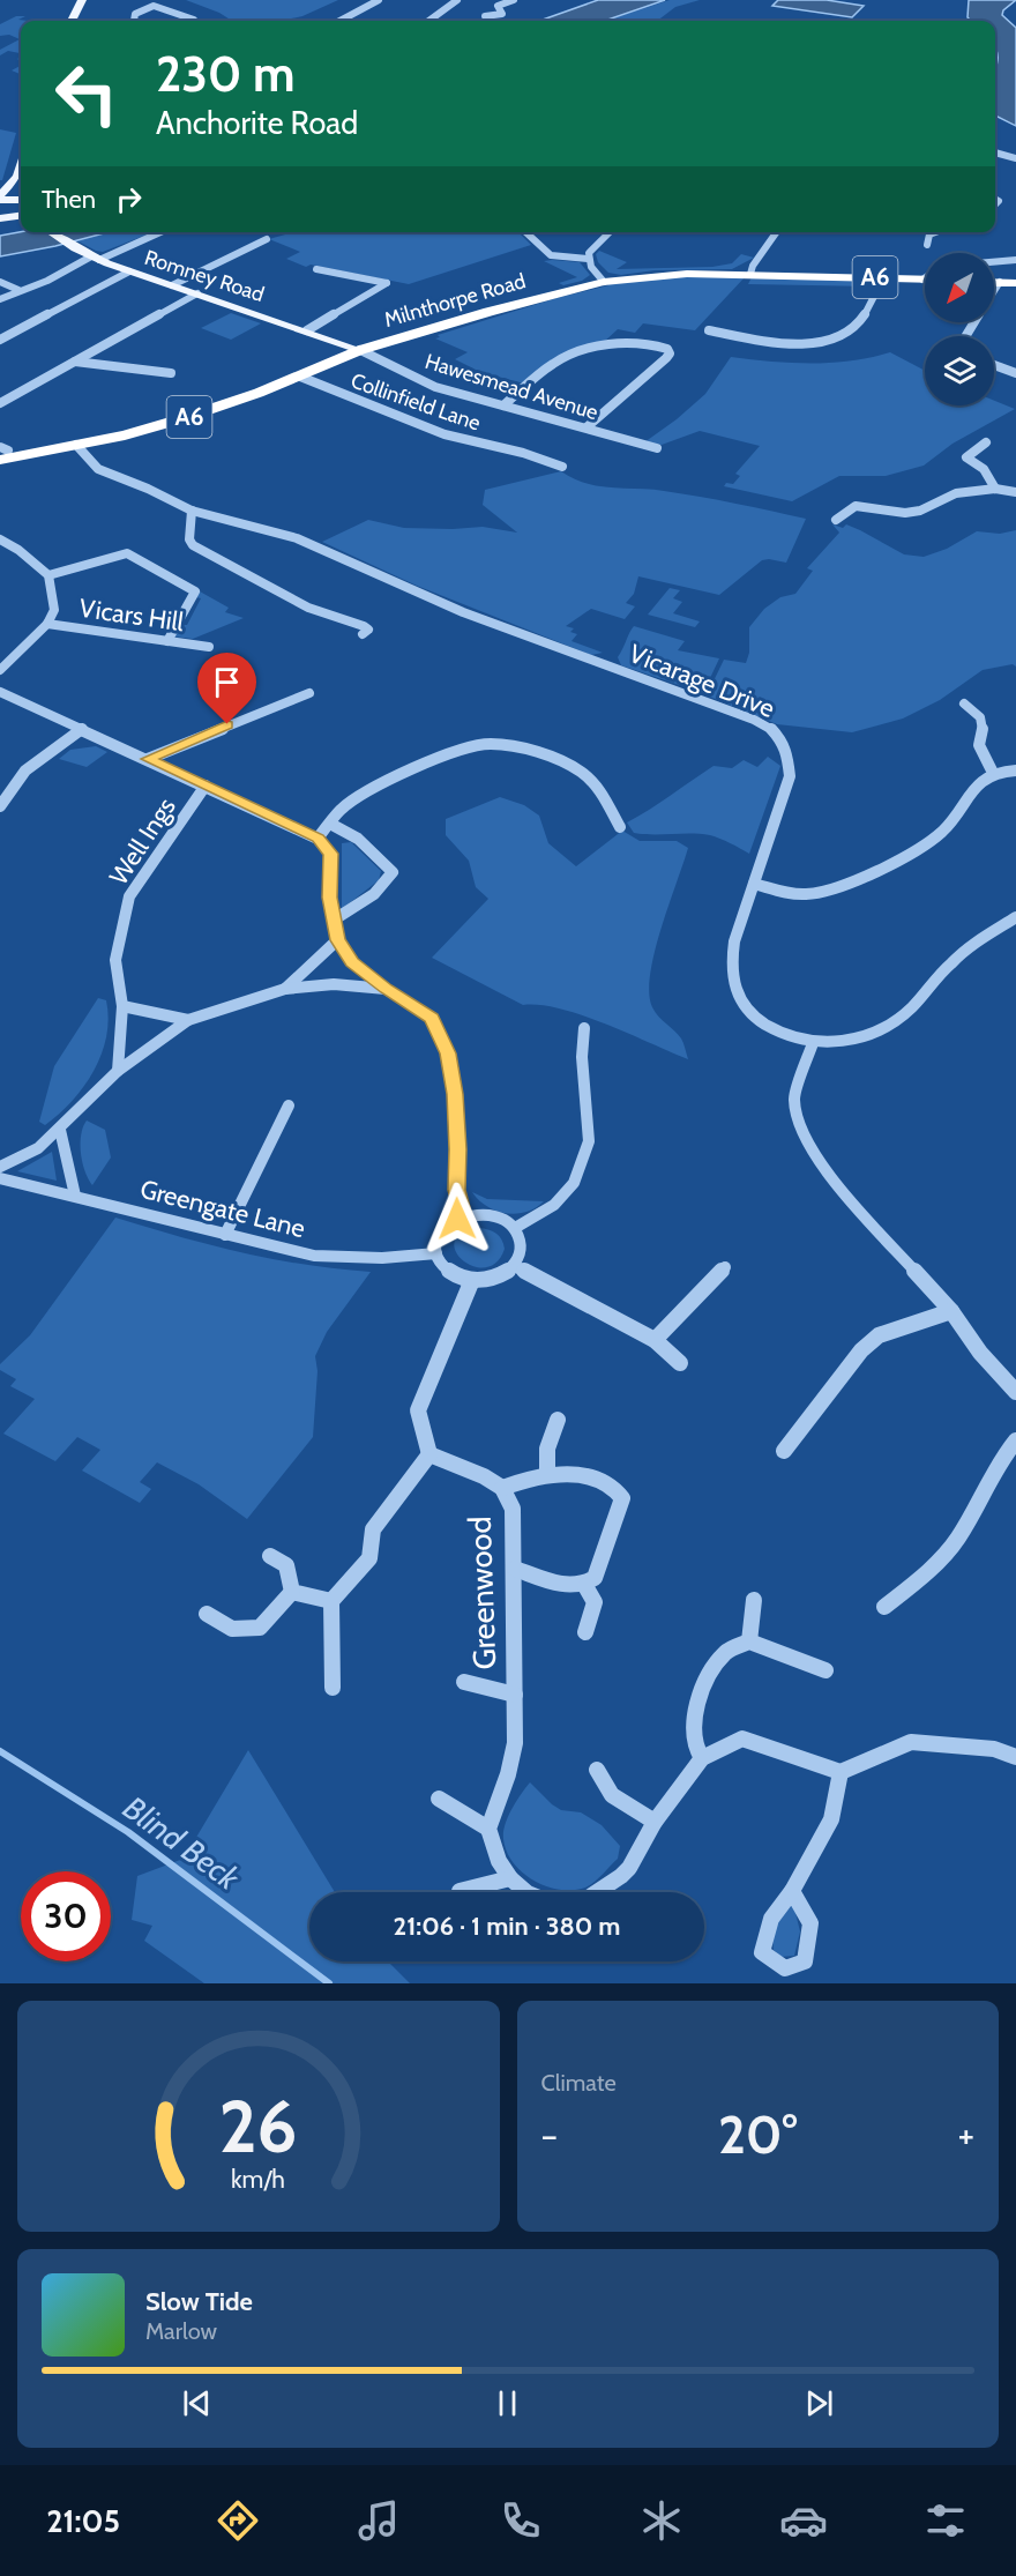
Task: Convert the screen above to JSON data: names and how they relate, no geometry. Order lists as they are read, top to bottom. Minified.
{"streets":{"highway":["A6","Milnthorpe Road"],"main road":["Romney Road"],"street":["Hawesmead Avenue","Collinfield Lane","Vicars Hill","Vicarage Drive","Well Ings","Greengate Lane","Greenwood"]},"crossings":[["Romney Road","Milnthorpe Road"],["Romney Road","Hawesmead Avenue"],["Milnthorpe Road","Hawesmead Avenue"],["Milnthorpe Road","Collinfield Lane"],["Milnthorpe Road","Vicarage Drive"]],"water":["Blind Beck"],"north":"bottom left","page":{"turn":["230 m","Anchorite Road"],"then":"Then","limit":"30","trip":"21:06 · 1 min · 380 m","tile":"Climate","heat":["−","20°","+"],"song":["Slow Tide","Marlow"],"tabs":"21:05","gauge":["26","km/h"]}}
